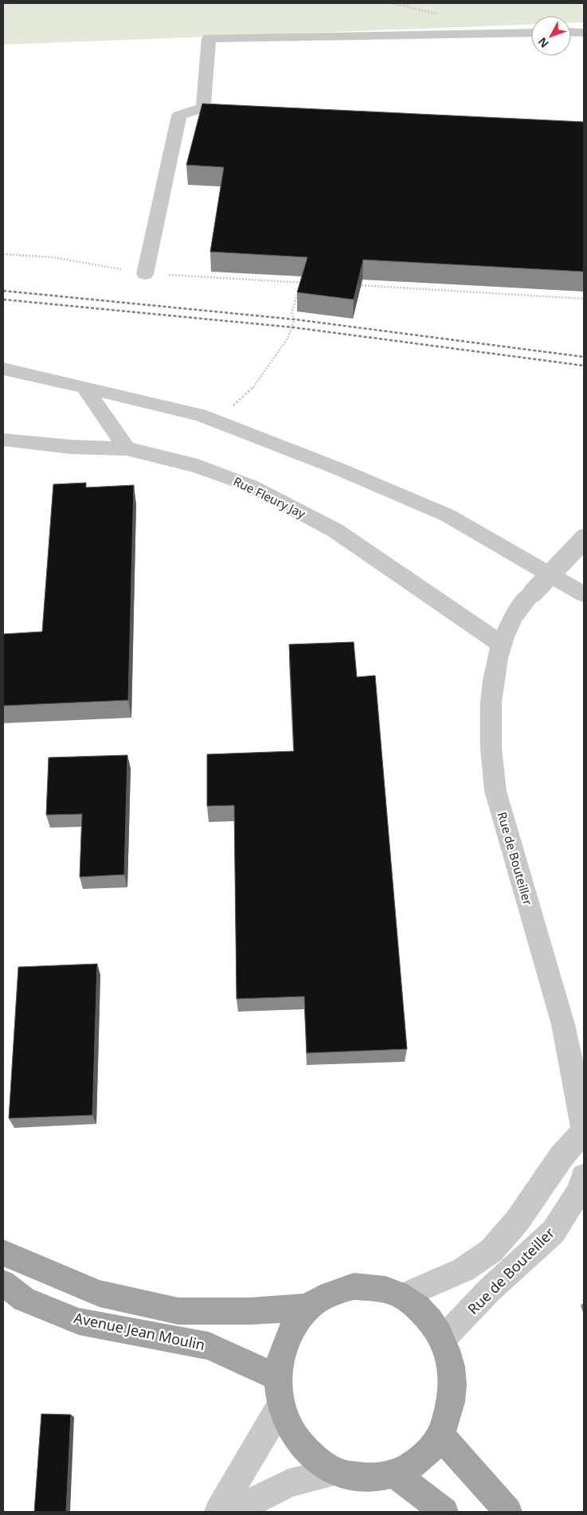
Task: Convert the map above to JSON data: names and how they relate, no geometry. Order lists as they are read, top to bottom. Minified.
{"streets":{"main road":["Avenue Jean Moulin"],"street":["Rue Fleury Jay","Rue de Bouteiller"]},"crossings":[["Rue Fleury Jay","Rue de Bouteiller"]],"north":"bottom left"}
